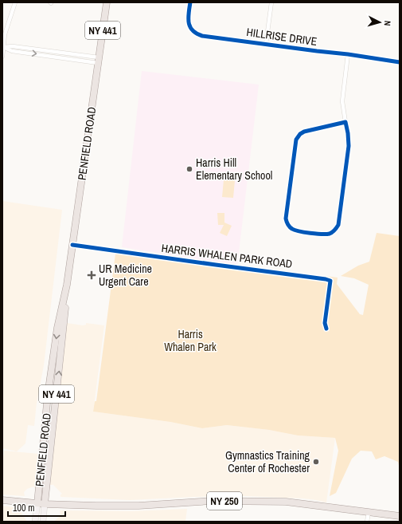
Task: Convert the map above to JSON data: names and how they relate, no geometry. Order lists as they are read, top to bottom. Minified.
{"streets":{"main road":["NY 441","PENFIELD ROAD","NY 250"],"street":["HILLRISE DRIVE","HARRIS WHALEN PARK ROAD"]},"crossings":[["PENFIELD ROAD","HARRIS WHALEN PARK ROAD"],["PENFIELD ROAD","NY 250"]],"parks":["Harris Whalen Park"],"places":{"other":["Harris Hill Elementary School","Gymnastics Training Center of Rochester"],"health":["UR Medicine Urgent Care"]},"scale_bar":"100 m","north":"right"}
